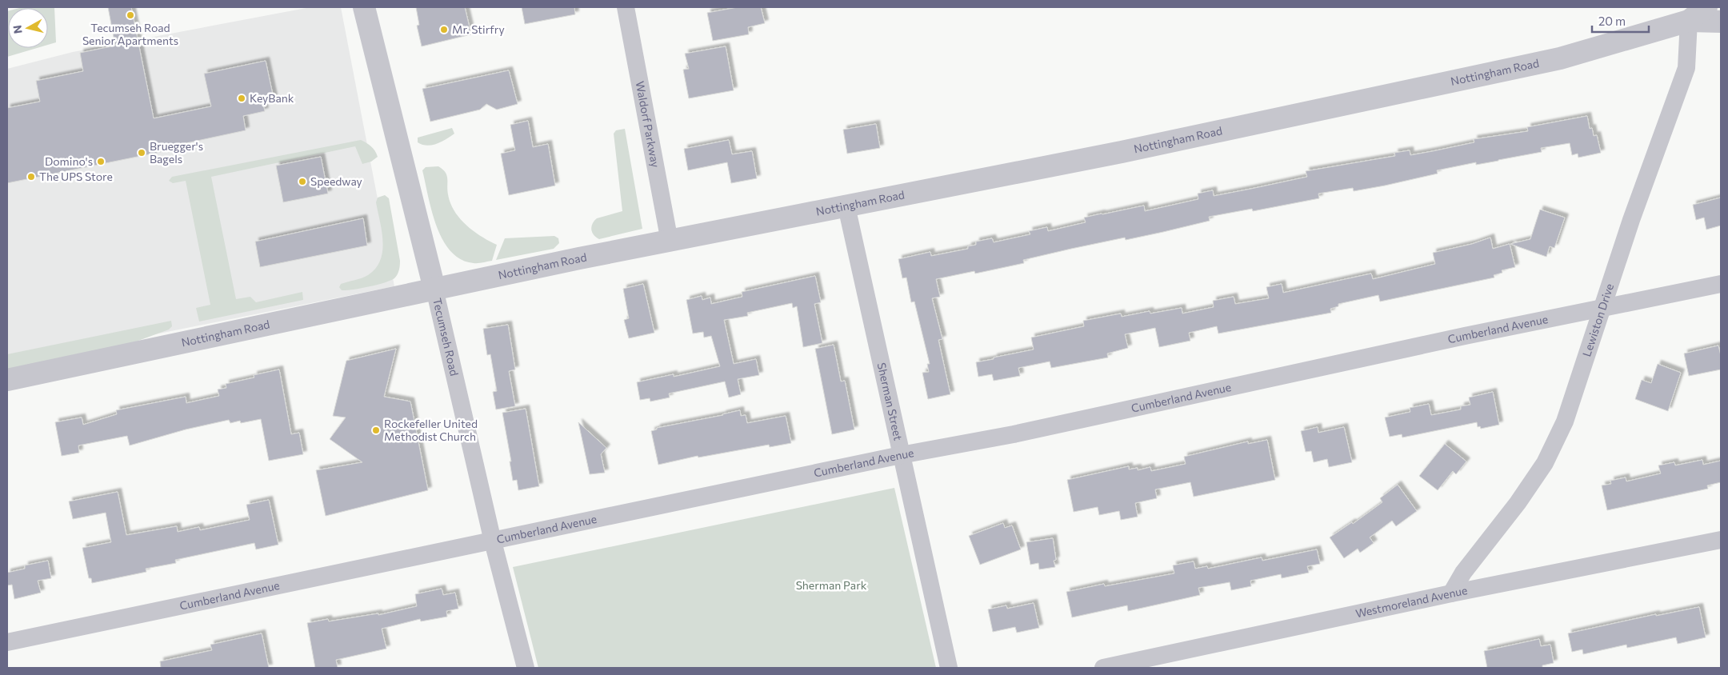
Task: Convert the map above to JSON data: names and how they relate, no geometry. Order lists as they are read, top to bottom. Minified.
{"streets":{"street":["Nottingham Road","Waldorf Parkway","Lewiston Drive","Cumberland Avenue","Tecumseh Road","Sherman Street","Westmoreland Avenue"]},"crossings":[["Nottingham Road","Waldorf Parkway"],["Nottingham Road","Lewiston Drive"],["Nottingham Road","Tecumseh Road"],["Nottingham Road","Sherman Street"],["Lewiston Drive","Cumberland Avenue"],["Lewiston Drive","Westmoreland Avenue"],["Cumberland Avenue","Tecumseh Road"],["Cumberland Avenue","Sherman Street"]],"parks":["Sherman Park"],"places":["Tecumseh Road Senior Apartments","Mr. Stirfry","KeyBank","Bruegger's Bagels","Domino's","The UPS Store","Speedway","Rockefeller United Methodist Church"],"scale_bar":"20 m","north":"left"}
